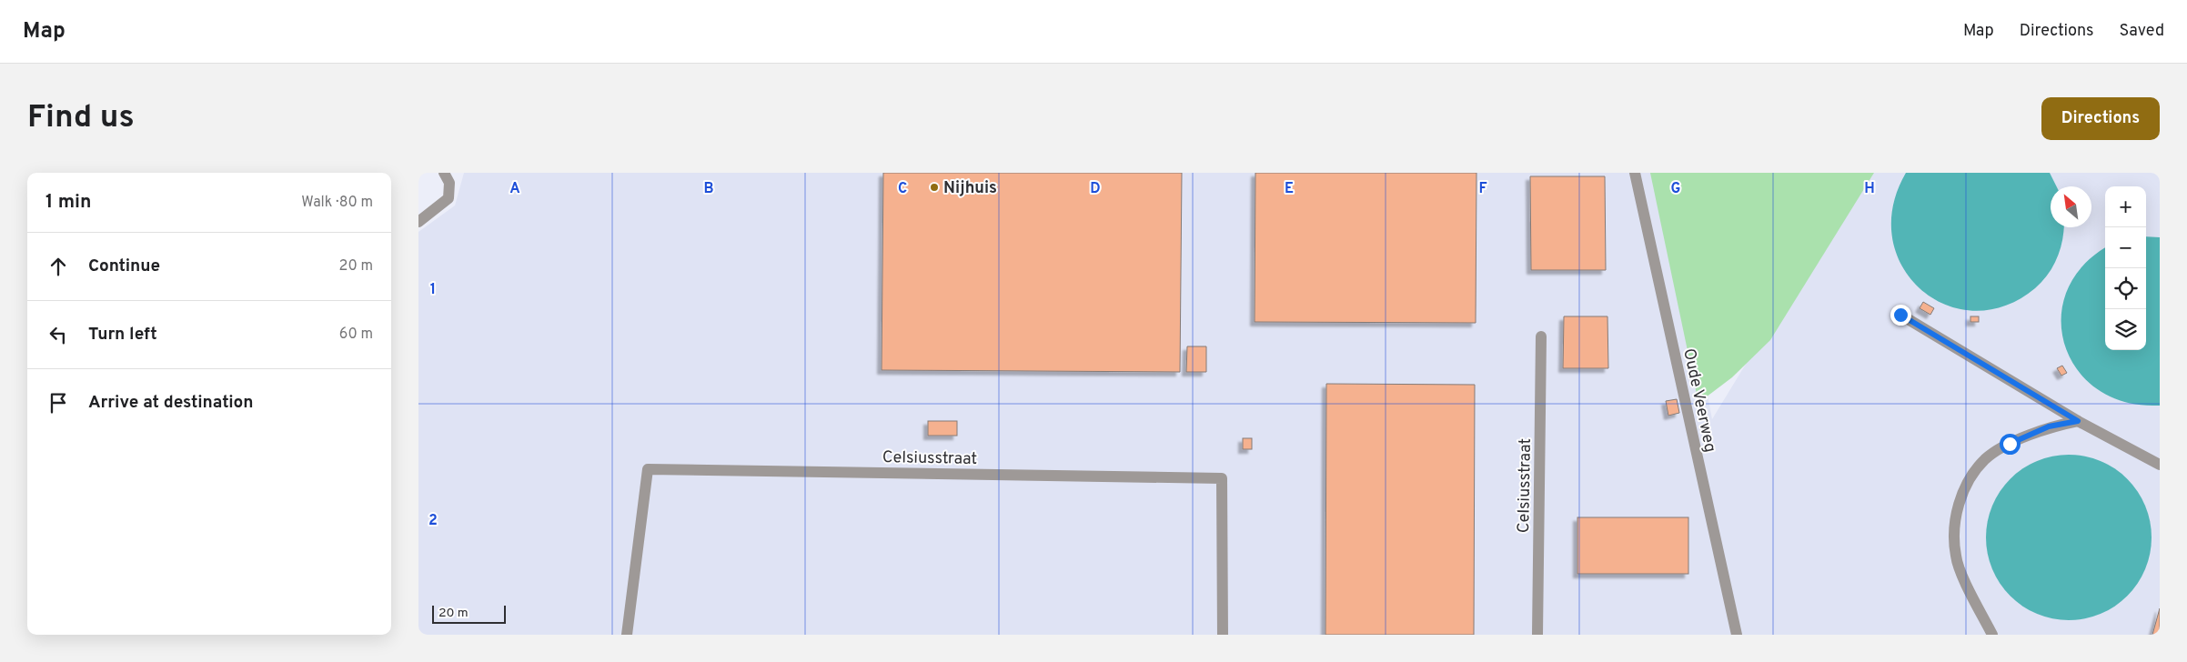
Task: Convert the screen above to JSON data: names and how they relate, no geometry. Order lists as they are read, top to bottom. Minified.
{"streets":{"street":["Oude Veerweg","Celsiusstraat"]},"places":["Nijhuis"],"scale_bar":"20 m","north":"top left","page":{"header":"Map","nav":["Map","Directions","Saved"],"buttons":"Directions","title":"Find us","heading":["1 min","Walk · 80 m"],"map_buttons":["+","−"],"list":[["Continue","20 m"],["Turn left","60 m"],"Arrive at destination"],"scale":"20 m"},"grid":{"columns":["A","B","C","D","E","F","G","H"],"rows":["1","2"]}}
